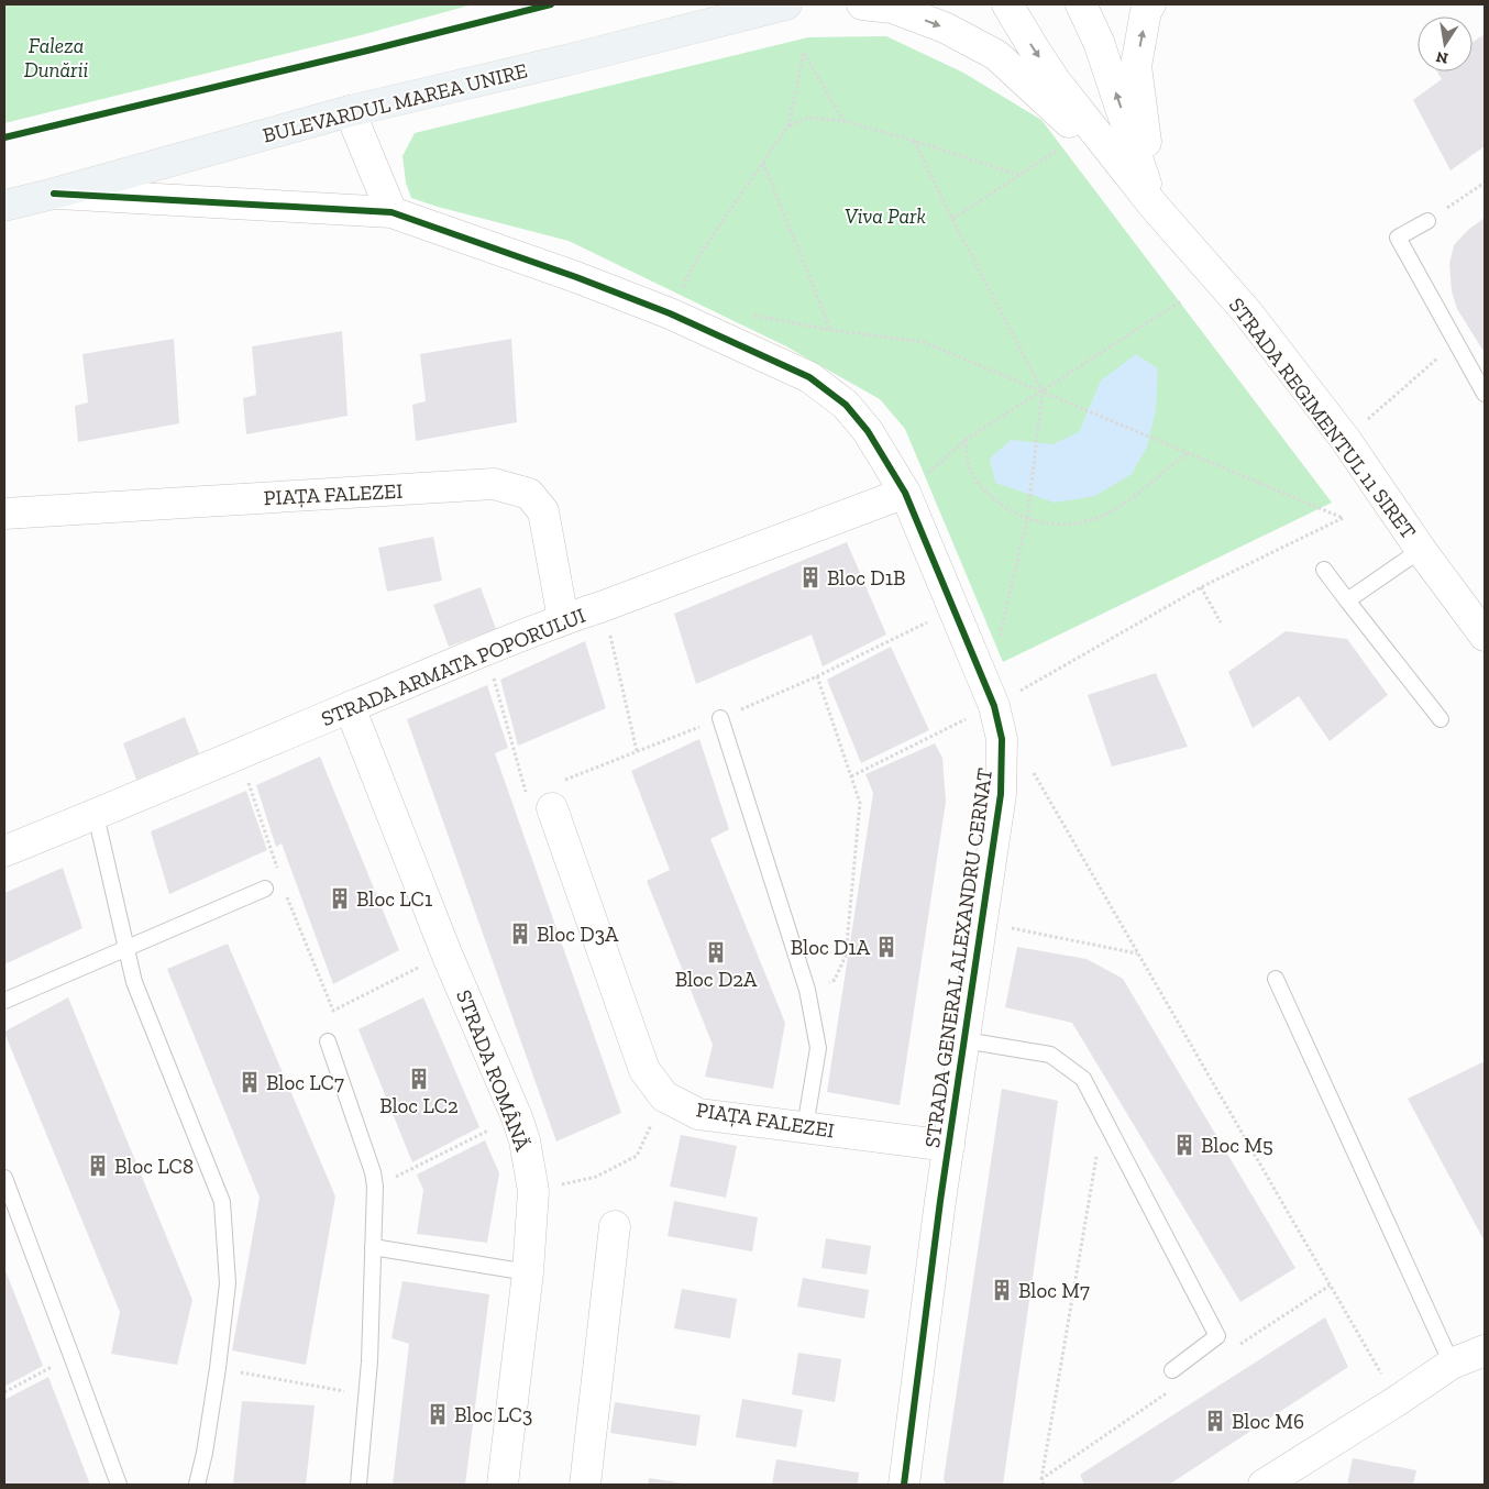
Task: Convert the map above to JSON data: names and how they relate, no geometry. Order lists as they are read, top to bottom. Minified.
{"streets":{"main road":["BULEVARDUL MAREA UNIRE"],"street":["STRADA REGIMENTUL 11 SIRET","PIAȚA FALEZEI","STRADA ARMATA POPORULUI","STRADA GENERAL ALEXANDRU CERNAT","STRADA ROMÂNĂ"]},"crossings":[["BULEVARDUL MAREA UNIRE","STRADA GENERAL ALEXANDRU CERNAT"],["PIAȚA FALEZEI","STRADA ARMATA POPORULUI"],["PIAȚA FALEZEI","STRADA GENERAL ALEXANDRU CERNAT"],["STRADA ARMATA POPORULUI","STRADA GENERAL ALEXANDRU CERNAT"],["STRADA ARMATA POPORULUI","STRADA ROMÂNĂ"]],"parks":["Faleza Dunării","Viva Park"],"places":{"building":["Bloc D1B","Bloc LC1","Bloc D3A","Bloc D1A","Bloc D2A","Bloc LC2","Bloc LC7","Bloc M5","Bloc LC8","Bloc M7","Bloc LC3","Bloc M6"]},"north":"bottom"}
